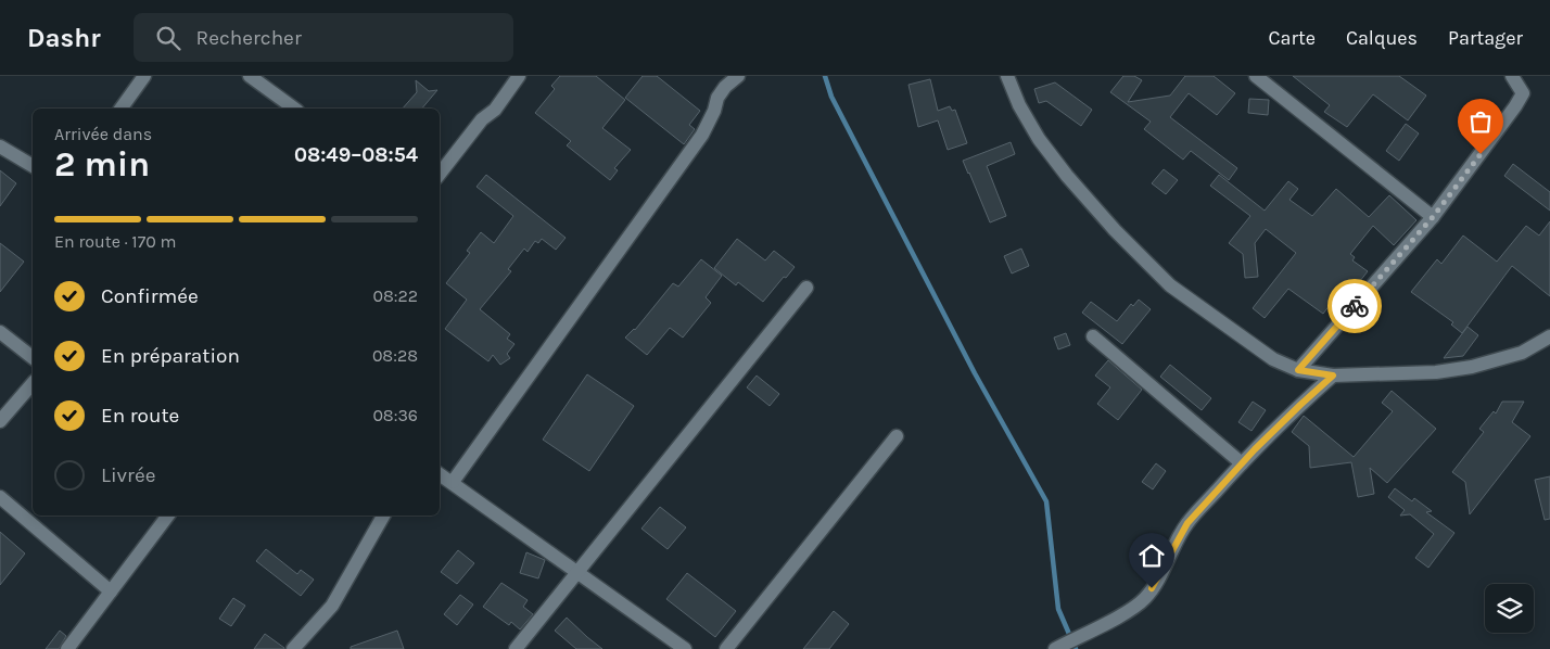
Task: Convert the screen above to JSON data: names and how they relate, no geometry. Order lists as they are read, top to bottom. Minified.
{"page":{"header":"Dashr","search":"Rechercher","nav":["Carte","Calques","Partager"],"heading":["2 min","Arrivée dans","08:49–08:54"],"bar":"En route · 170 m","list":[["Confirmée","08:22"],["En préparation","08:28"],["En route","08:36"],"Livrée"]}}
